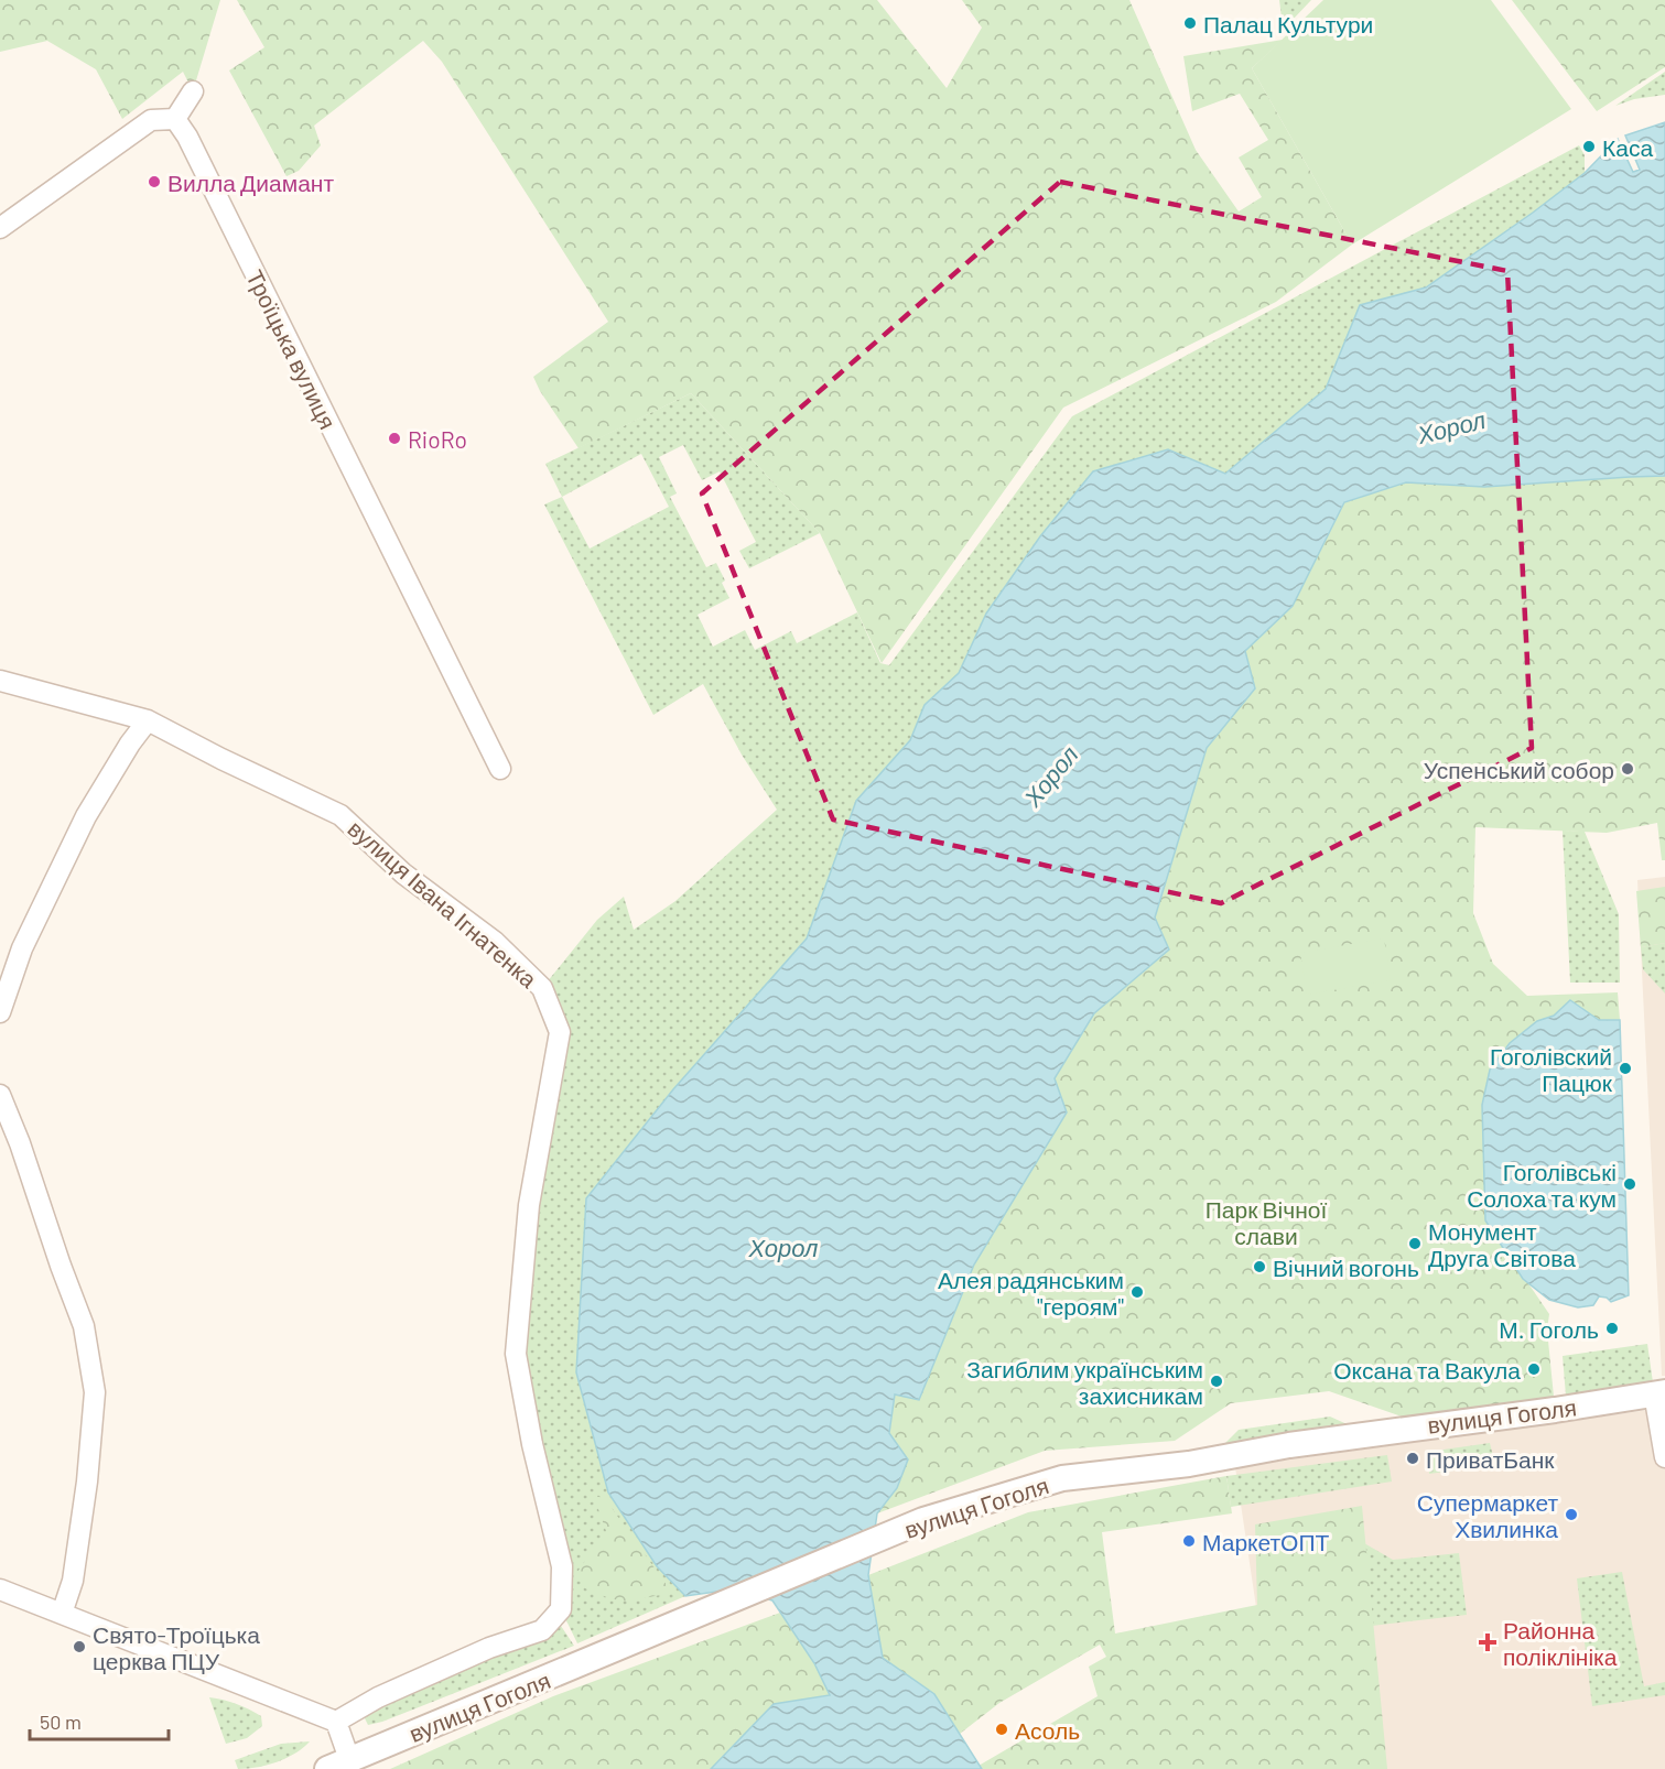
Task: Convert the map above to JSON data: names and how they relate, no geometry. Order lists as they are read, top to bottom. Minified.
{"streets":{"street":["Троїцька вулиця","вулиця Івана Ігнатенка","вулиця Гоголя"]},"water":["Хорол"],"parks":["Парк Вічної слави"],"places":{"other":["Палац Культури","Каса","Вилла Диамант","RioRo","Успенський собор","Гоголівский Пацюк","Гоголівські Солоха та кум","Монумент Друга Світова","Вічний вогонь","Алея радянським \"героям\"","М. Гоголь","Оксана та Вакула","Загиблим українським захисникам","ПриватБанк","Супермаркет Хвилинка","МаркетОПТ","Свято-Троїцька церква ПЦУ","Асоль"],"health":["Районна поліклініка"]},"scale_bar":"50 m"}
